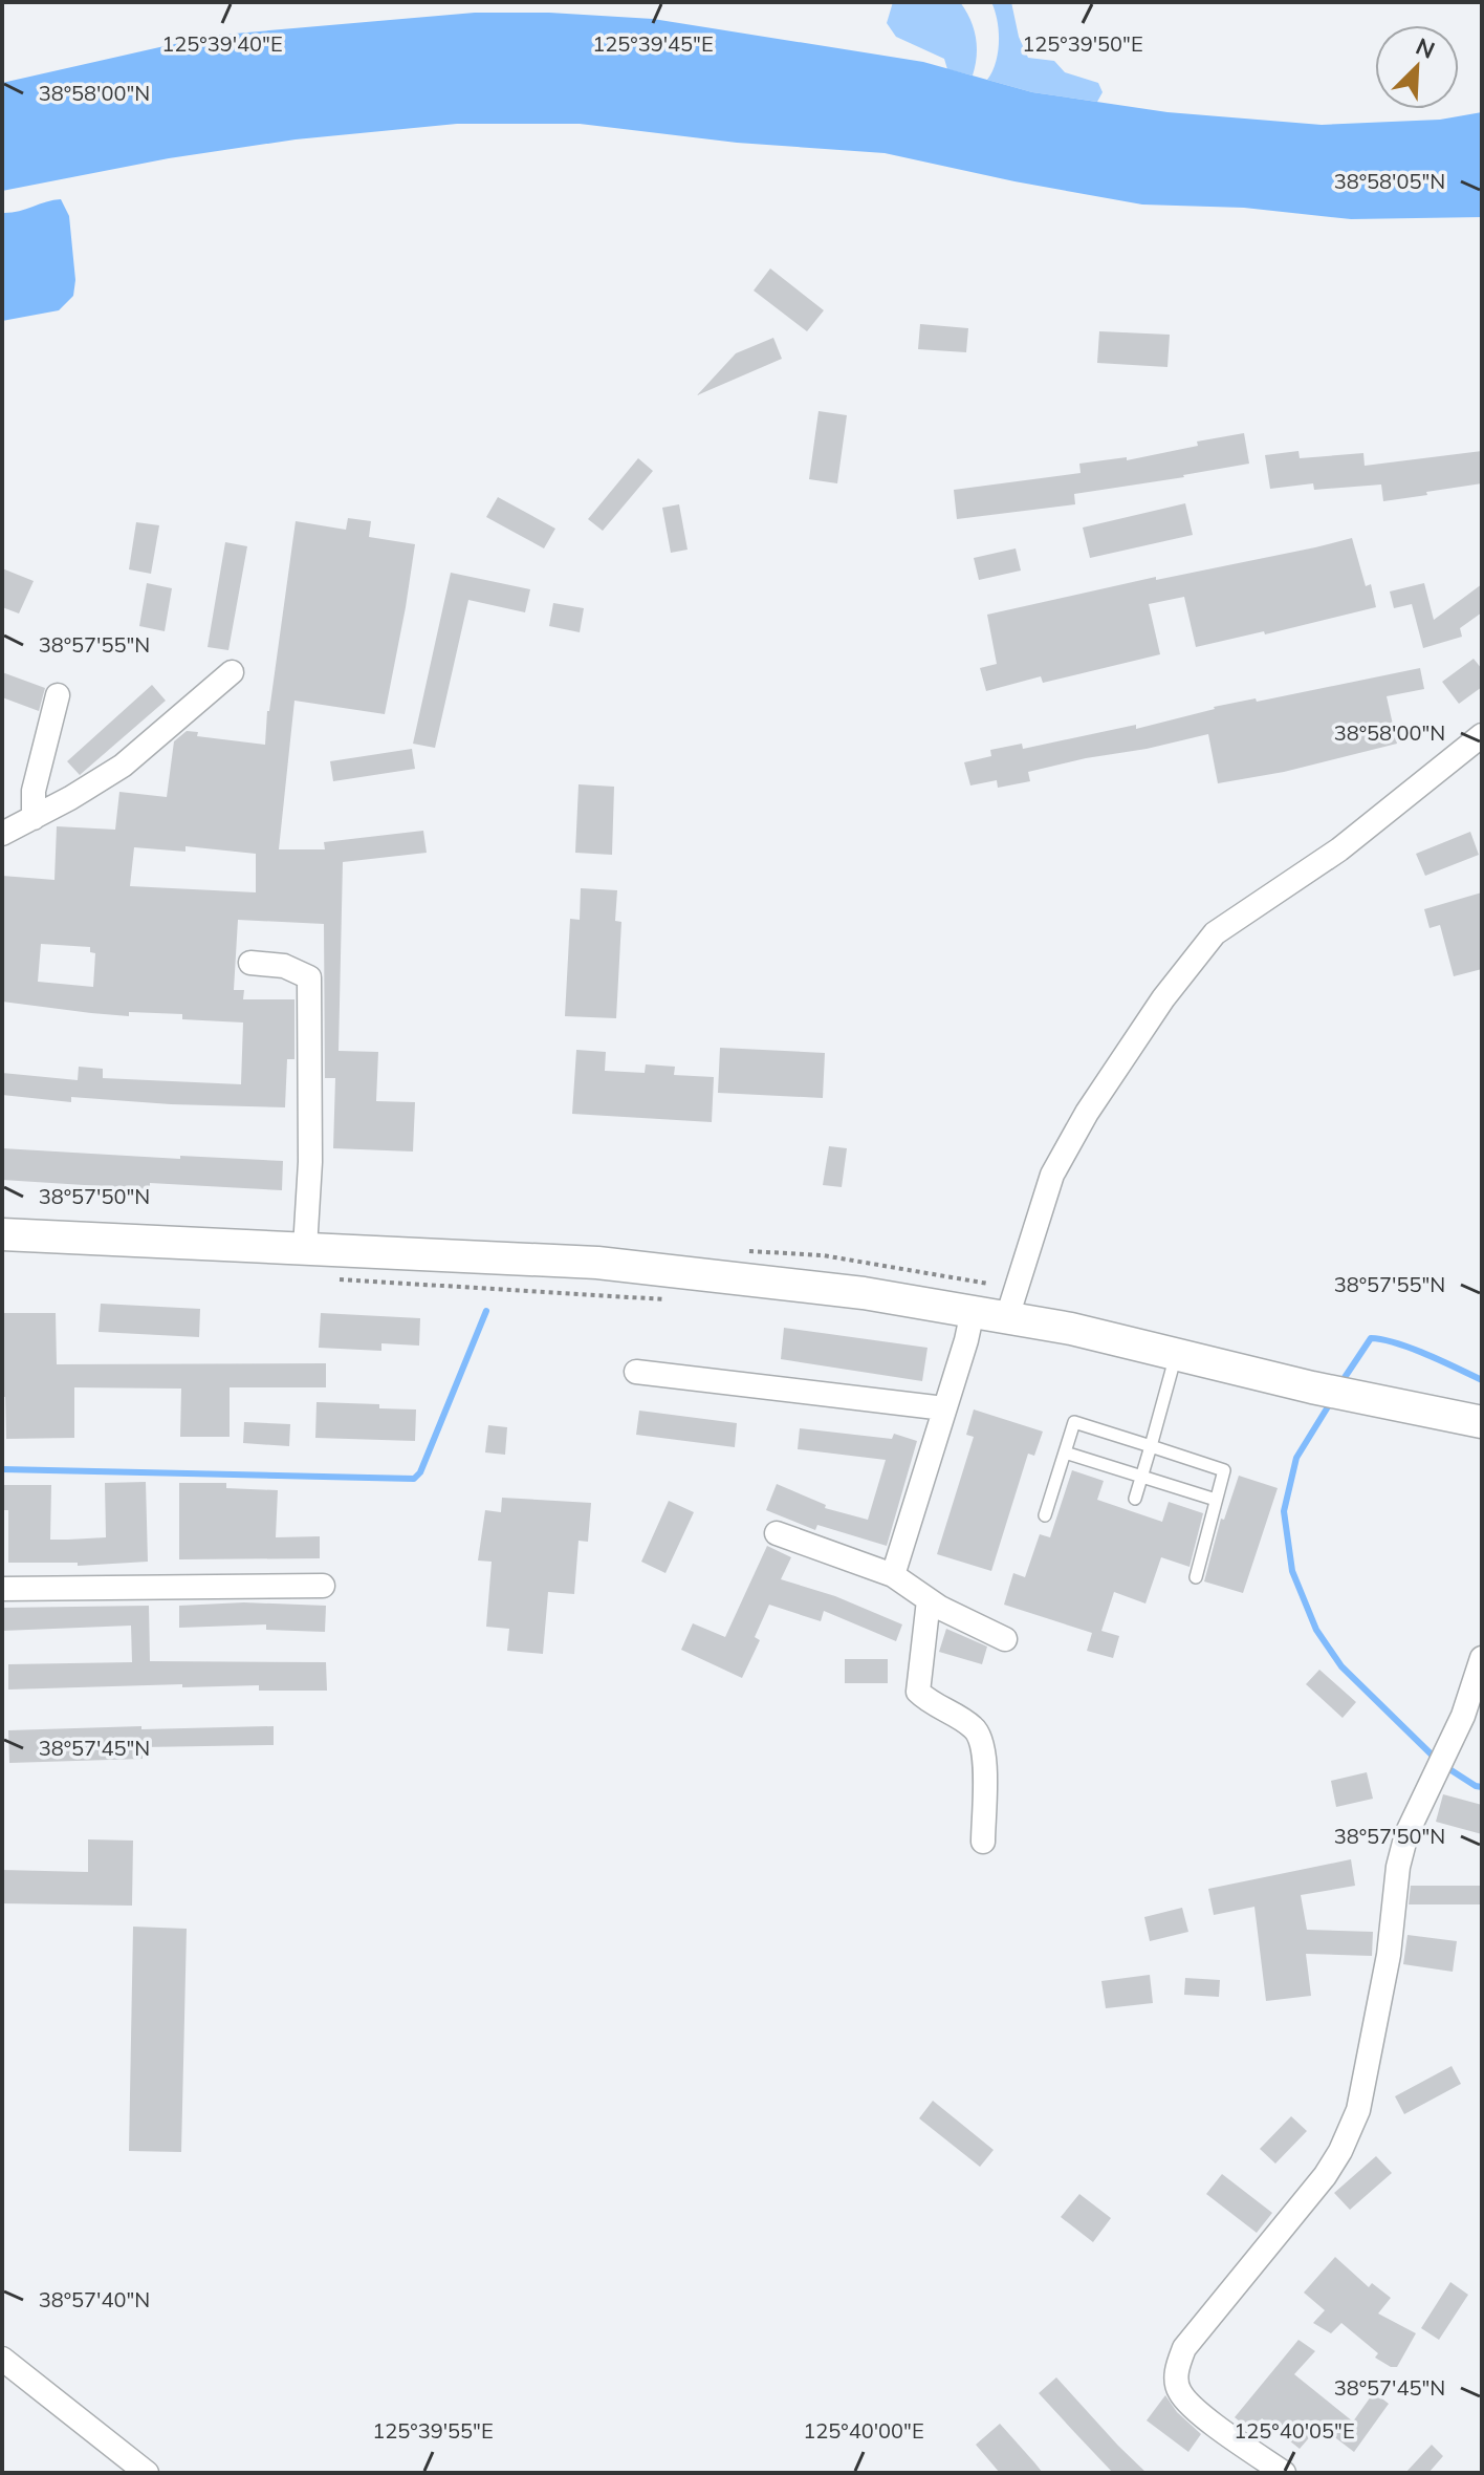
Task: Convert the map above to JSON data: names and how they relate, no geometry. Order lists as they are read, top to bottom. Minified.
{"north":"top right","coordinates":["125°39'40\"E","125°39'50\"E","125°39'45\"E","38°58'00\"N","38°58'05\"N","38°57'55\"N","38°57'50\"N","38°57'45\"N","38°57'40\"N","125°39'55\"E","125°40'00\"E","125°40'05\"E"]}
